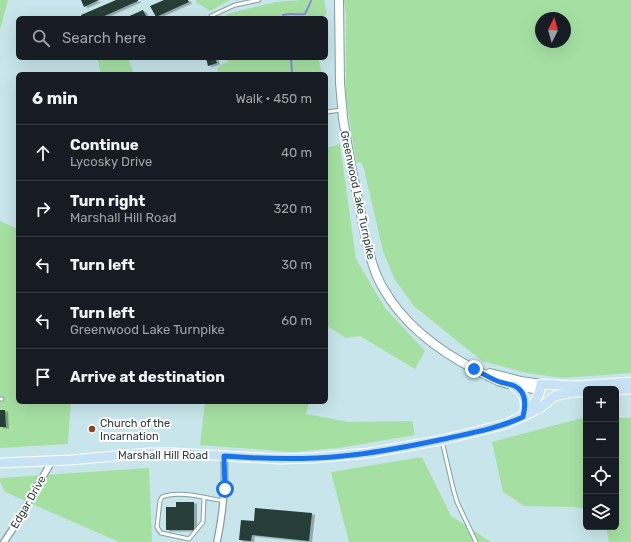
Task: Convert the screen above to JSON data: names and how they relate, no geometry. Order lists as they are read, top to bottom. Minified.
{"streets":{"main road":["Greenwood Lake Turnpike","Marshall Hill Road"],"street":["Edgar Drive"]},"crossings":[["Greenwood Lake Turnpike","Marshall Hill Road"],["Marshall Hill Road","Edgar Drive"]],"places":["Church of the Incarnation"],"north":"top","page":{"search":"Search here","heading":["6 min","Walk · 450 m"],"list":[["Continue","Lycosky Drive","40 m"],["Turn right","Marshall Hill Road","320 m"],["Turn left","30 m"],["Turn left","Greenwood Lake Turnpike","60 m"],"Arrive at destination"],"map_buttons":["+","−"]}}
